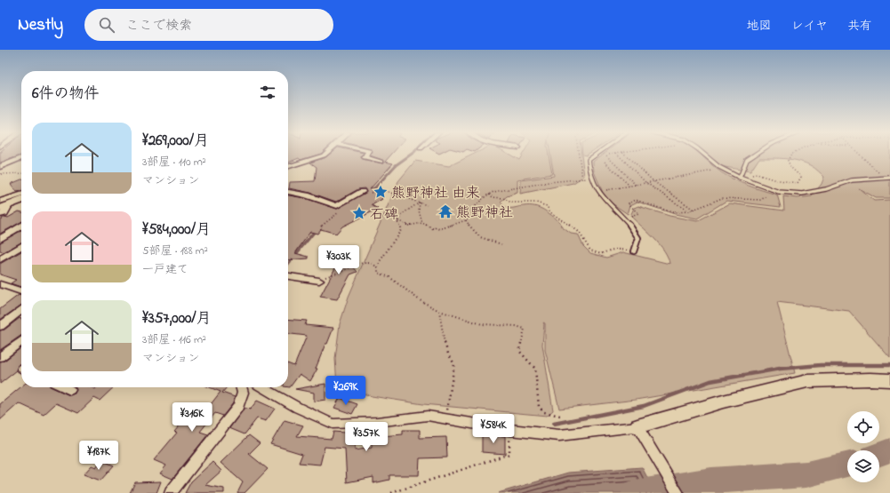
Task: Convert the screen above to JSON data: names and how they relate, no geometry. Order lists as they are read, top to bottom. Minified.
{"places":{"place":["熊野神社 由来","石碑"],"temple":["熊野神社"]},"page":{"header":"Nestly","search":"ここで検索","nav":["地図","レイヤ","共有"],"heading":"6件の物件","list":[{"name":"¥269,000/月","note":"3部屋 · 110 m² · マンション"},{"name":"¥584,000/月","note":"5部屋 · 188 m² · 一戸建て"},{"name":"¥357,000/月","note":"3部屋 · 116 m² · マンション"}],"price":["¥303K","¥269K","¥316K","¥584K","¥357K","¥187K"]}}
